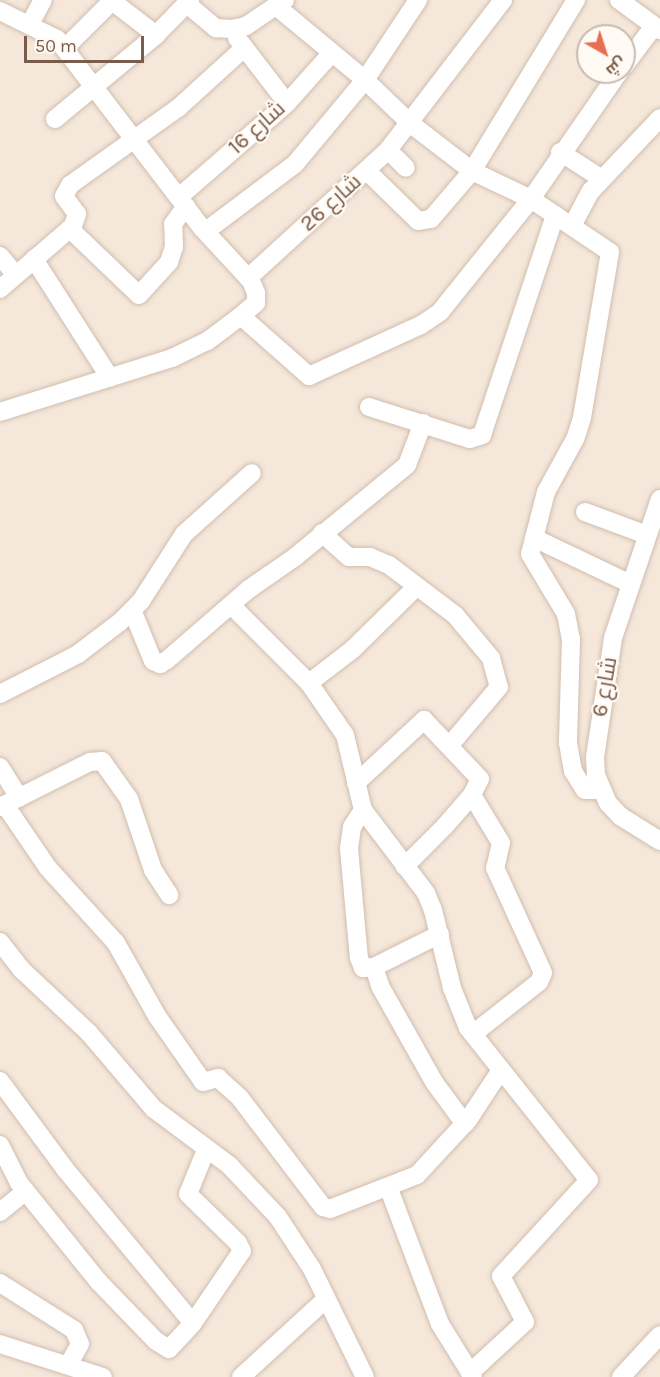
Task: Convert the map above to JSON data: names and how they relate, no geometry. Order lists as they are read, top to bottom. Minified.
{"streets":{"street":["شارع 16","شارع 26","شارع 6"]},"scale_bar":"50 m","north":"bottom right"}
